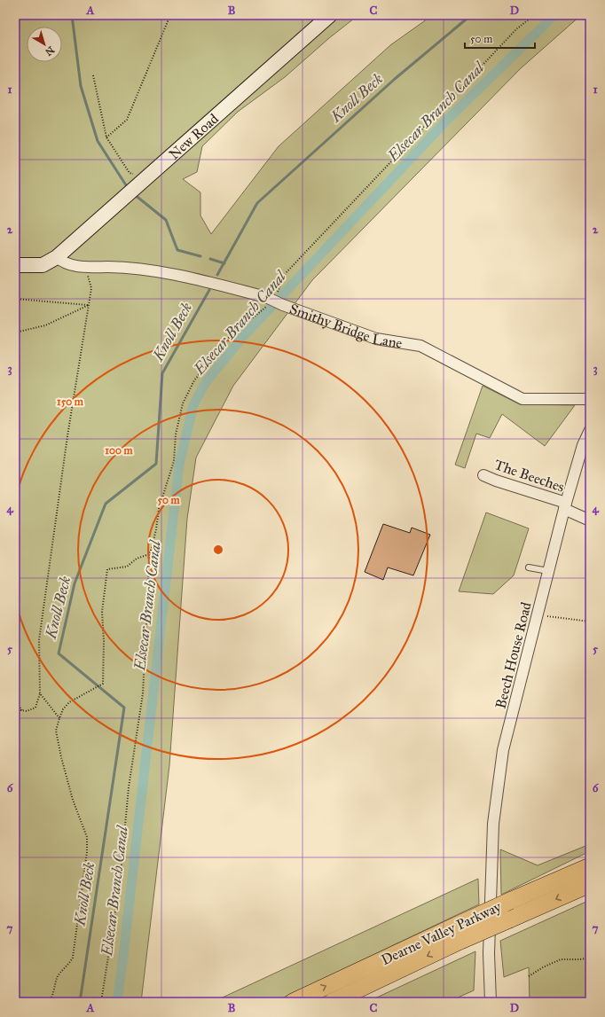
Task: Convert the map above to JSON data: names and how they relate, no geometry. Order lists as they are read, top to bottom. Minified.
{"streets":{"highway":["Dearne Valley Parkway"],"main road":["New Road"],"street":["Smithy Bridge Lane","The Beeches","Beech House Road"]},"crossings":[["New Road","Smithy Bridge Lane"],["The Beeches","Beech House Road"]],"water":["Knoll Beck","Elsecar Branch Canal"],"scale_bar":"50 m","north":"bottom right","grid":{"columns":["A","B","C","D"],"rows":["1","2","3","4","5","6","7"]},"rings":["150 m","100 m","50 m"]}
